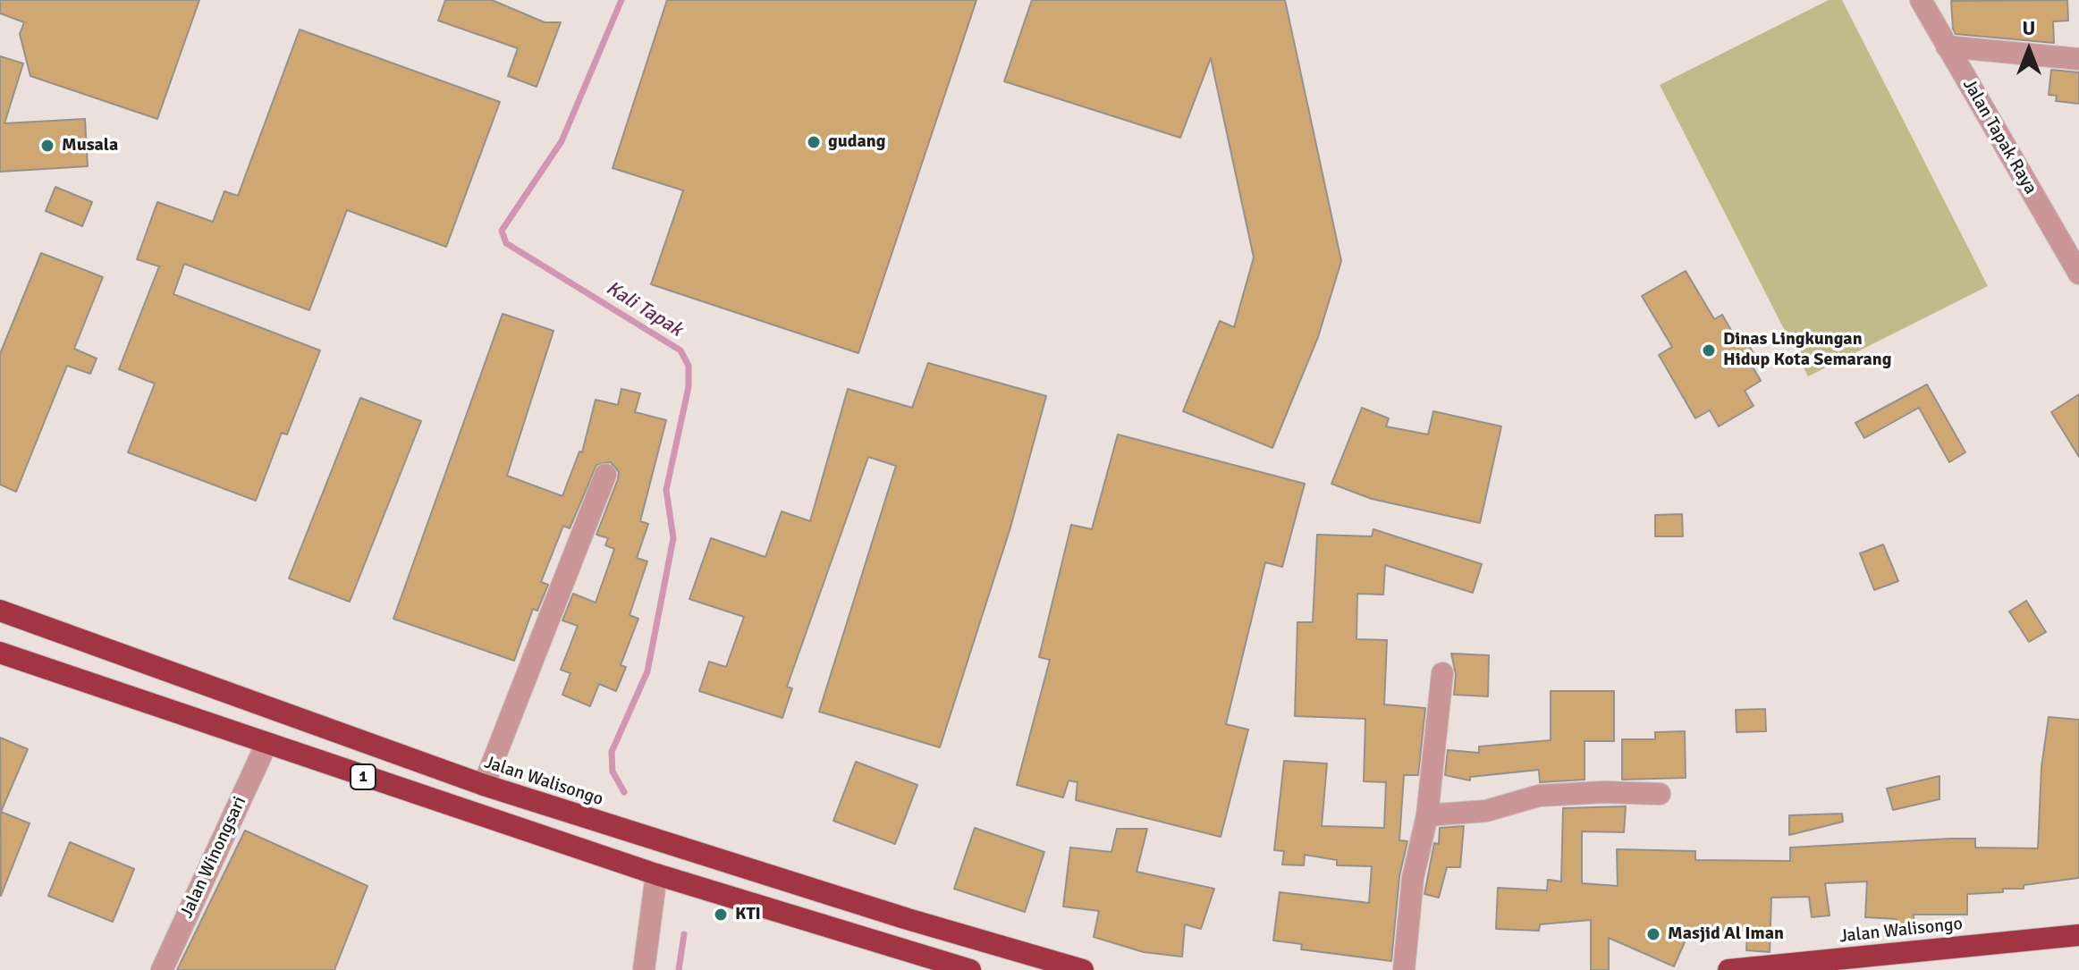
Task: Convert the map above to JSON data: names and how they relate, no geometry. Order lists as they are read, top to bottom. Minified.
{"streets":{"highway":["1","Jalan Walisongo"],"street":["Jalan Tapak Raya","Jalan Winongsari"]},"crossings":[["1","Jalan Winongsari"]],"water":["Kali Tapak"],"places":["gudang","Musala","Dinas Lingkungan Hidup Kota Semarang","KTI","Masjid Al Iman"],"north":"top"}
